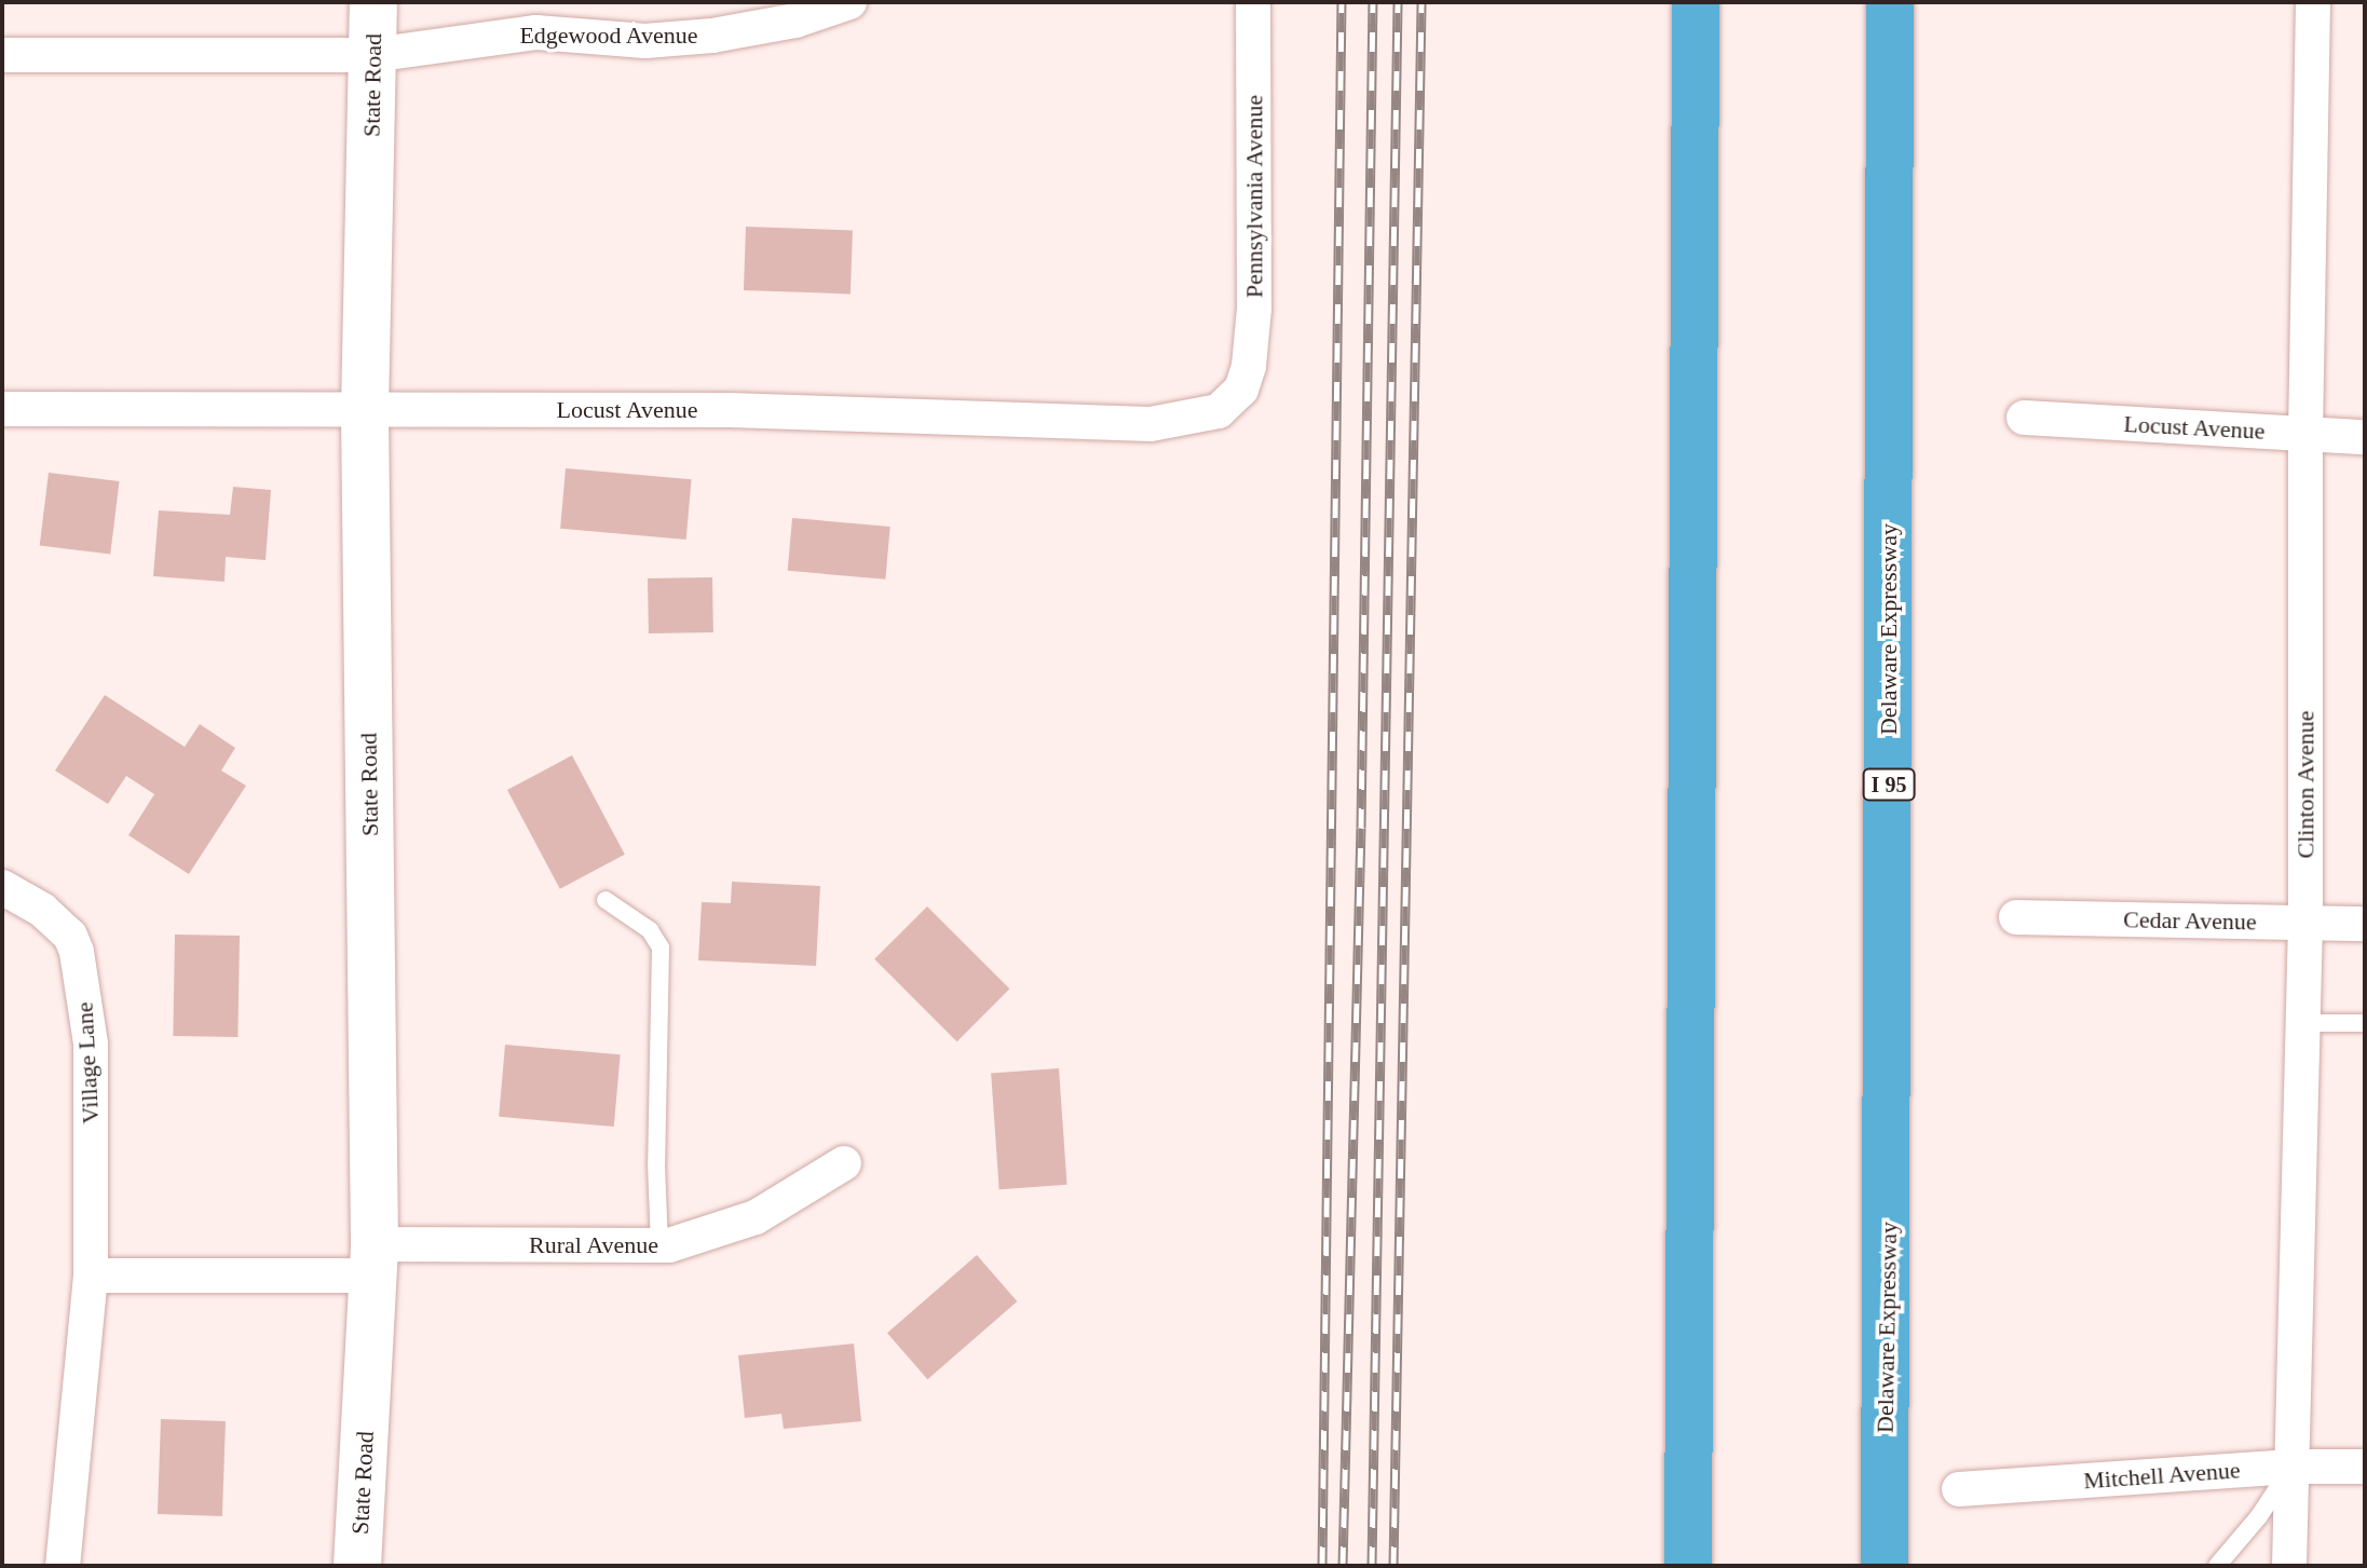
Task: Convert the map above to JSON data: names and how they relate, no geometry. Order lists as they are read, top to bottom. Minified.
{"streets":{"highway":["Delaware Expressway","I 95"],"main road":["State Road"],"street":["Edgewood Avenue","Pennsylvania Avenue","Locust Avenue","Clinton Avenue","Cedar Avenue","Village Lane","Rural Avenue","Mitchell Avenue"]},"crossings":[["Edgewood Avenue","State Road"],["State Road","Locust Avenue"],["State Road","Rural Avenue"],["Pennsylvania Avenue","Locust Avenue"],["Locust Avenue","Clinton Avenue"],["Clinton Avenue","Cedar Avenue"],["Clinton Avenue","Mitchell Avenue"]]}
